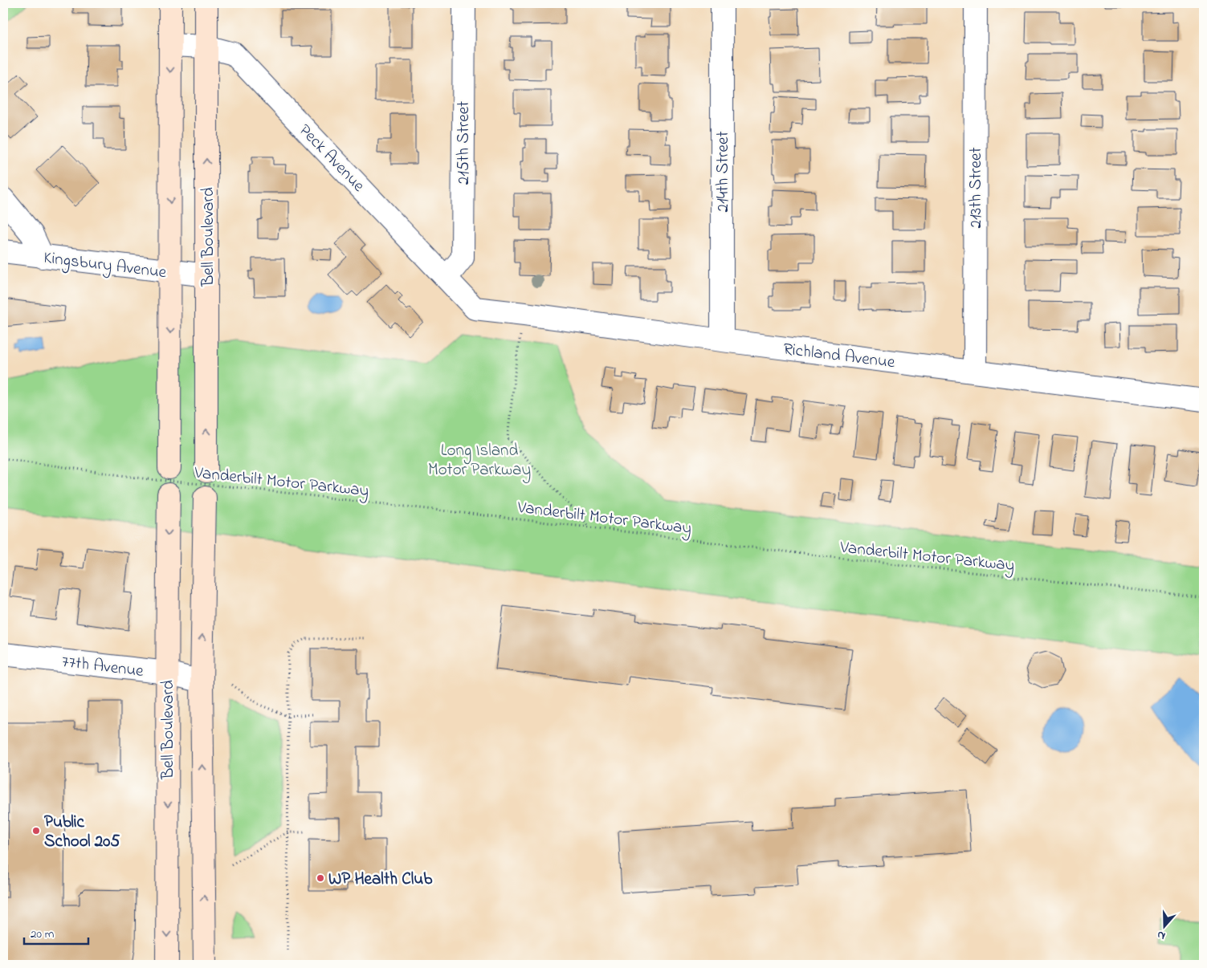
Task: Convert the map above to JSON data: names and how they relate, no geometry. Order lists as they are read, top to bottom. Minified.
{"streets":{"street":["215th Street","Peck Avenue","214th Street","213th Street","Bell Boulevard","Kingsbury Avenue","Richland Avenue","77th Avenue"],"path":["Vanderbilt Motor Parkway"]},"crossings":[["215th Street","Peck Avenue"],["Peck Avenue","Bell Boulevard"],["Peck Avenue","Richland Avenue"],["214th Street","Richland Avenue"],["213th Street","Richland Avenue"],["Bell Boulevard","Kingsbury Avenue"],["Bell Boulevard","77th Avenue"]],"parks":["Long Island Motor Parkway"],"places":["Public School 205","WP Health Club"],"scale_bar":"20 m","north":"bottom"}
